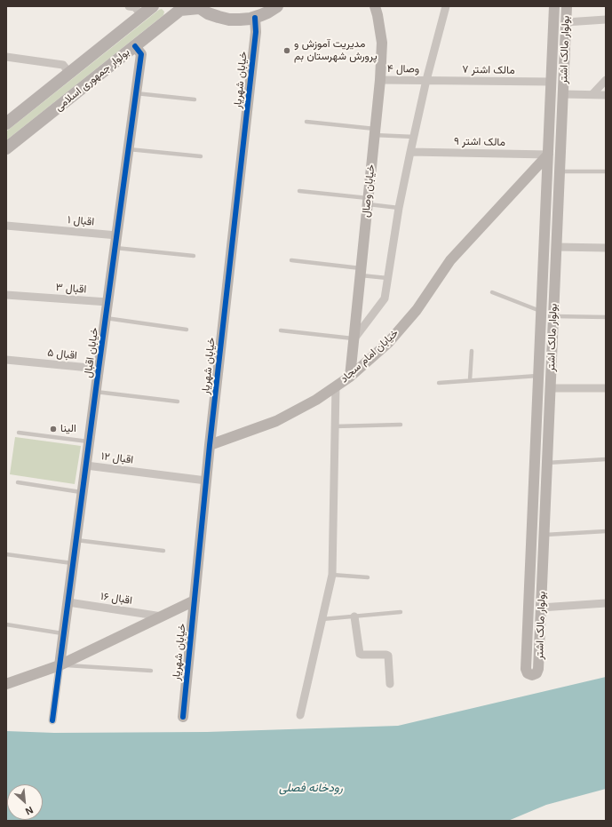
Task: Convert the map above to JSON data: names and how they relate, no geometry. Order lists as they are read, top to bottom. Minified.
{"streets":{"main road":["بولوار جمهوری اسلامی"],"street":["بولوار مالک اشتر","وصال ۴","مالک اشتر ۷","خیابان شهریار","مالک اشتر ۹","خیابان وصال","اقبال ۱","اقبال ۳","خیابان اقبال","اقبال ۵","خیابان امام سجاد","اقبال ۱۲","اقبال ۱۶"]},"crossings":[["بولوار مالک اشتر","مالک اشتر ۷"],["بولوار مالک اشتر","مالک اشتر ۹"],["بولوار مالک اشتر","خیابان امام سجاد"],["وصال ۴","مالک اشتر ۷"],["وصال ۴","خیابان وصال"],["بولوار جمهوری اسلامی","خیابان اقبال"],["خیابان شهریار","خیابان امام سجاد"],["خیابان شهریار","اقبال ۱۲"],["مالک اشتر ۹","خیابان امام سجاد"],["خیابان وصال","خیابان امام سجاد"],["اقبال ۱","خیابان اقبال"],["اقبال ۳","خیابان اقبال"],["خیابان اقبال","اقبال ۵"],["خیابان اقبال","اقبال ۱۲"],["خیابان اقبال","اقبال ۱۶"]],"water":["رودخانه فصلی"],"places":["مدیریت آموزش و پرورش شهرستان بم","الینا"],"north":"bottom right"}
